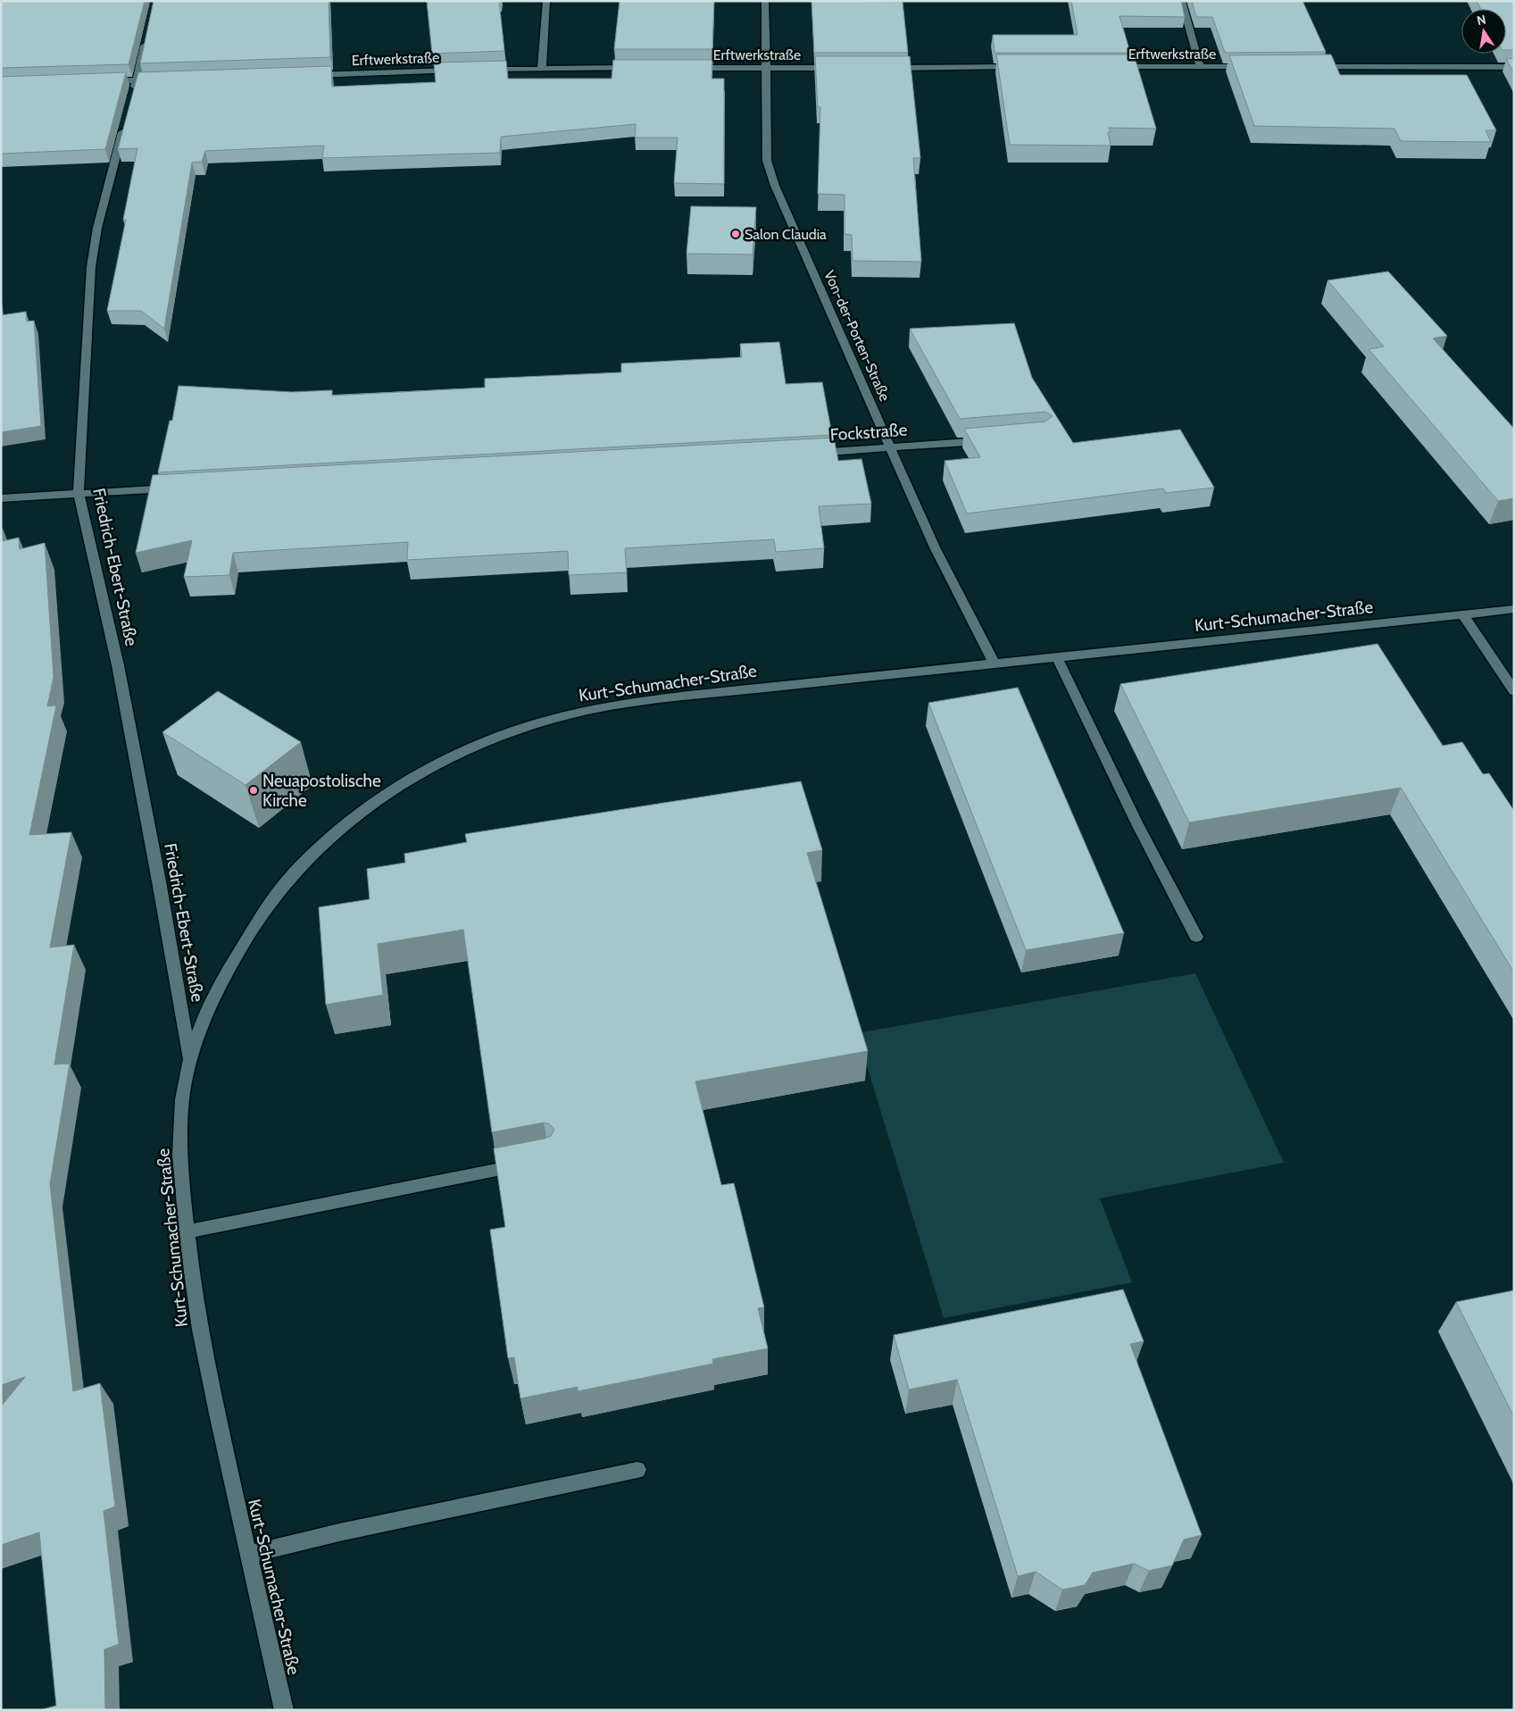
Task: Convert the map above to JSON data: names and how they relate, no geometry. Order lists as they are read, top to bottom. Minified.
{"streets":{"street":["Erftwerkstraße","Von-der-Porten-Straße","Fockstraße","Friedrich-Ebert-Straße","Kurt-Schumacher-Straße"]},"crossings":[["Erftwerkstraße","Von-der-Porten-Straße"],["Von-der-Porten-Straße","Fockstraße"],["Von-der-Porten-Straße","Kurt-Schumacher-Straße"],["Friedrich-Ebert-Straße","Kurt-Schumacher-Straße"]],"places":["Salon Claudia","Neuapostolische Kirche"],"north":"top"}
